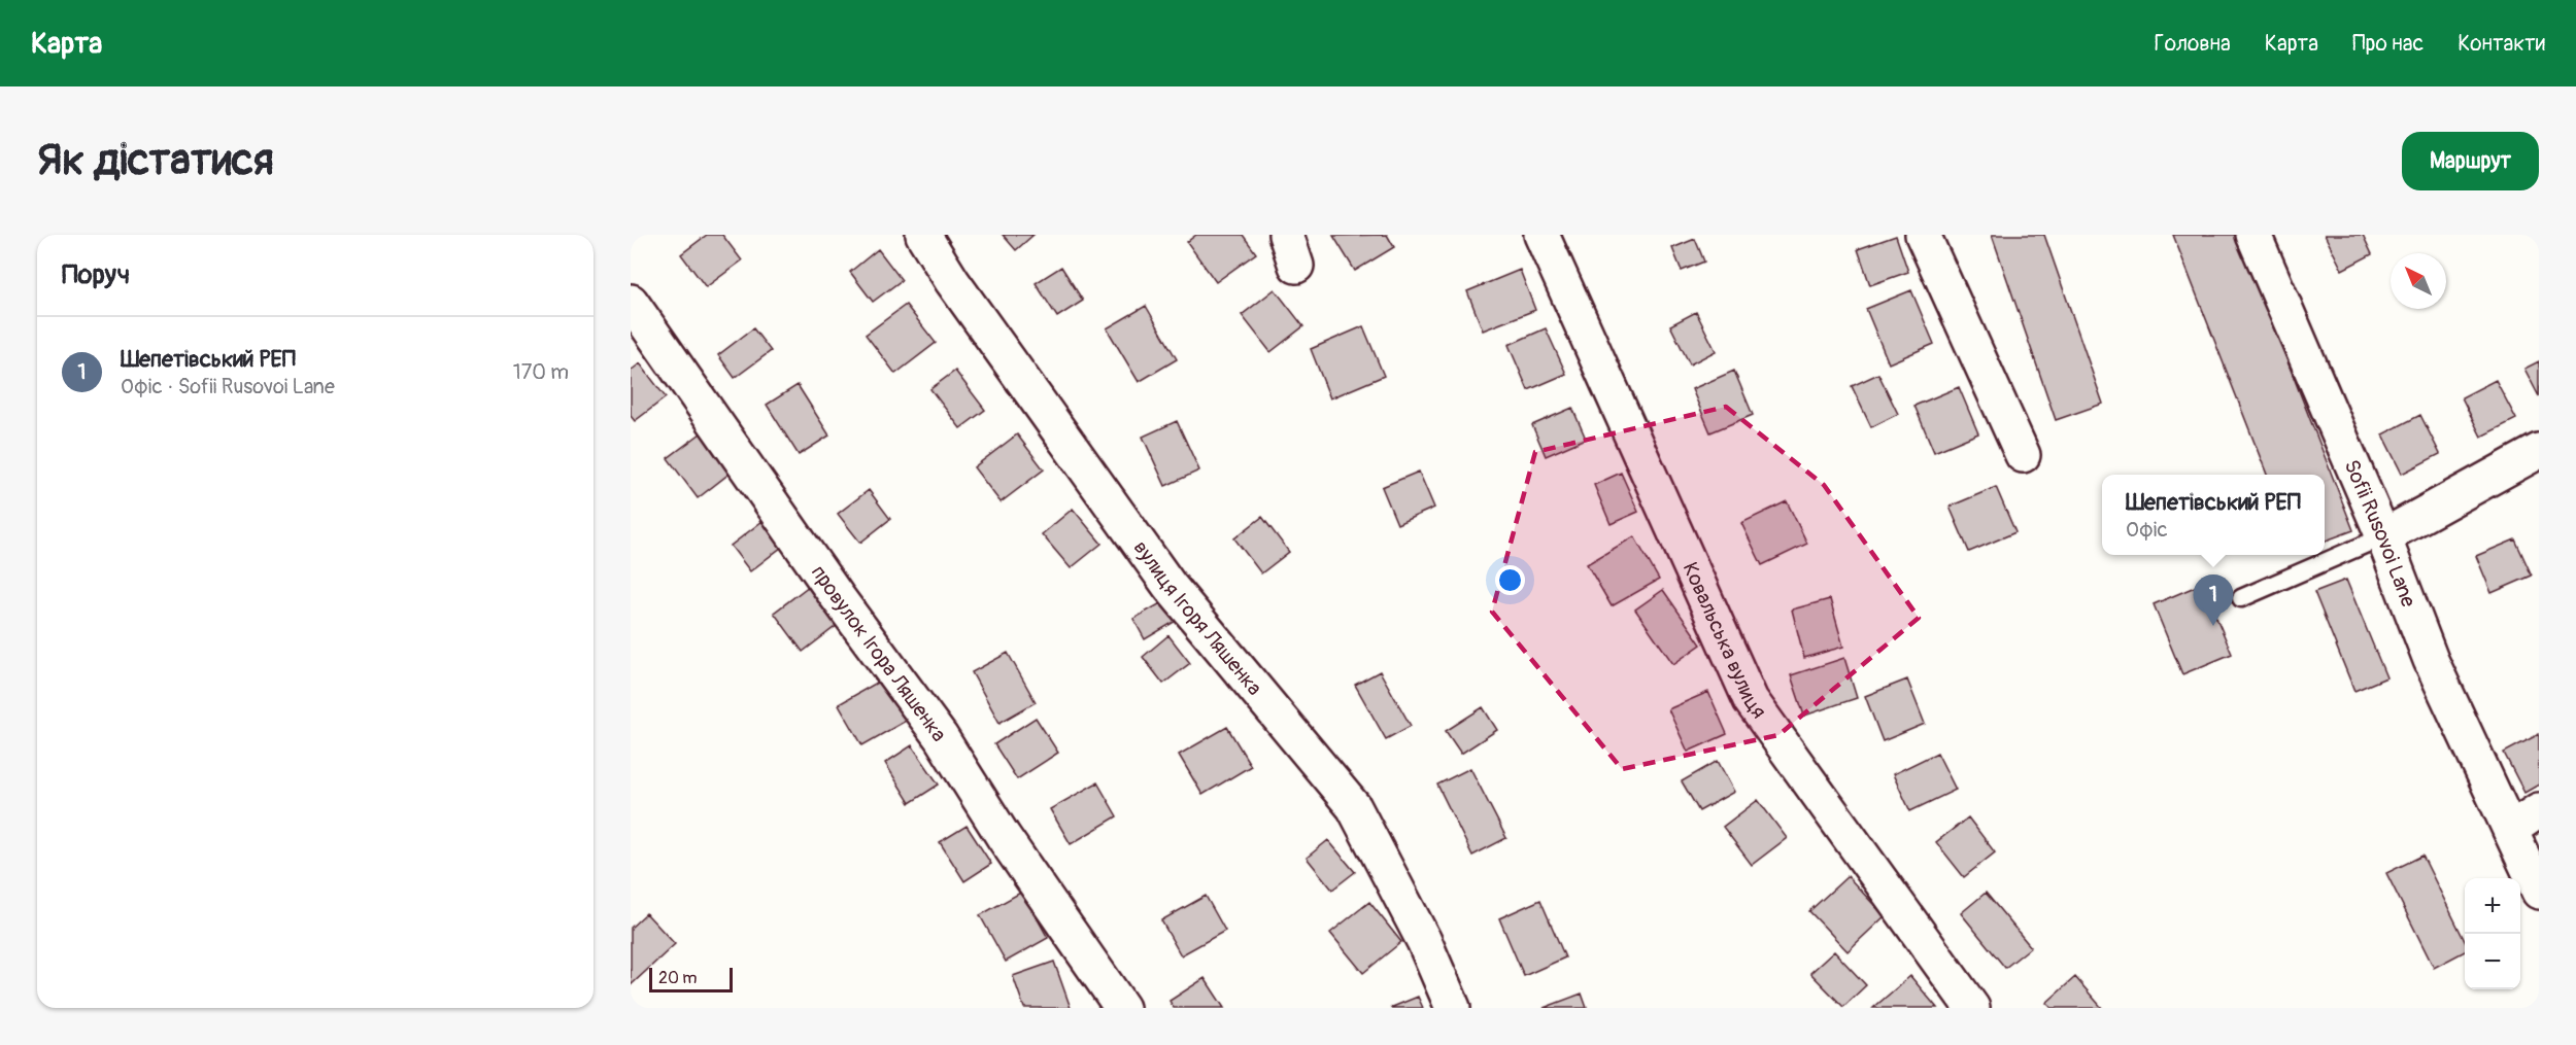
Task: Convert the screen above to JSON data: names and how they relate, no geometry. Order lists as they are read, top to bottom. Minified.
{"streets":{"street":["Sofii Rusovoi Lane","вулиця Ігоря Ляшенка","Ковальська вулиця","провулок Ігора Ляшенка"]},"scale_bar":"20 m","north":"top left","page":{"header":"Карта","nav":["Головна","Карта","Про нас","Контакти"],"buttons":"Маршрут","title":"Як дістатися","heading":"Поруч","list":[{"mark":"1","name":"Шепетівський РЕП","note":"Офіс · Sofii Rusovoi Lane","value":"170 m"}],"popup":["Шепетівський РЕП","Офіс"],"pins":"1","map_buttons":["+","−"],"scale":"20 m"}}
